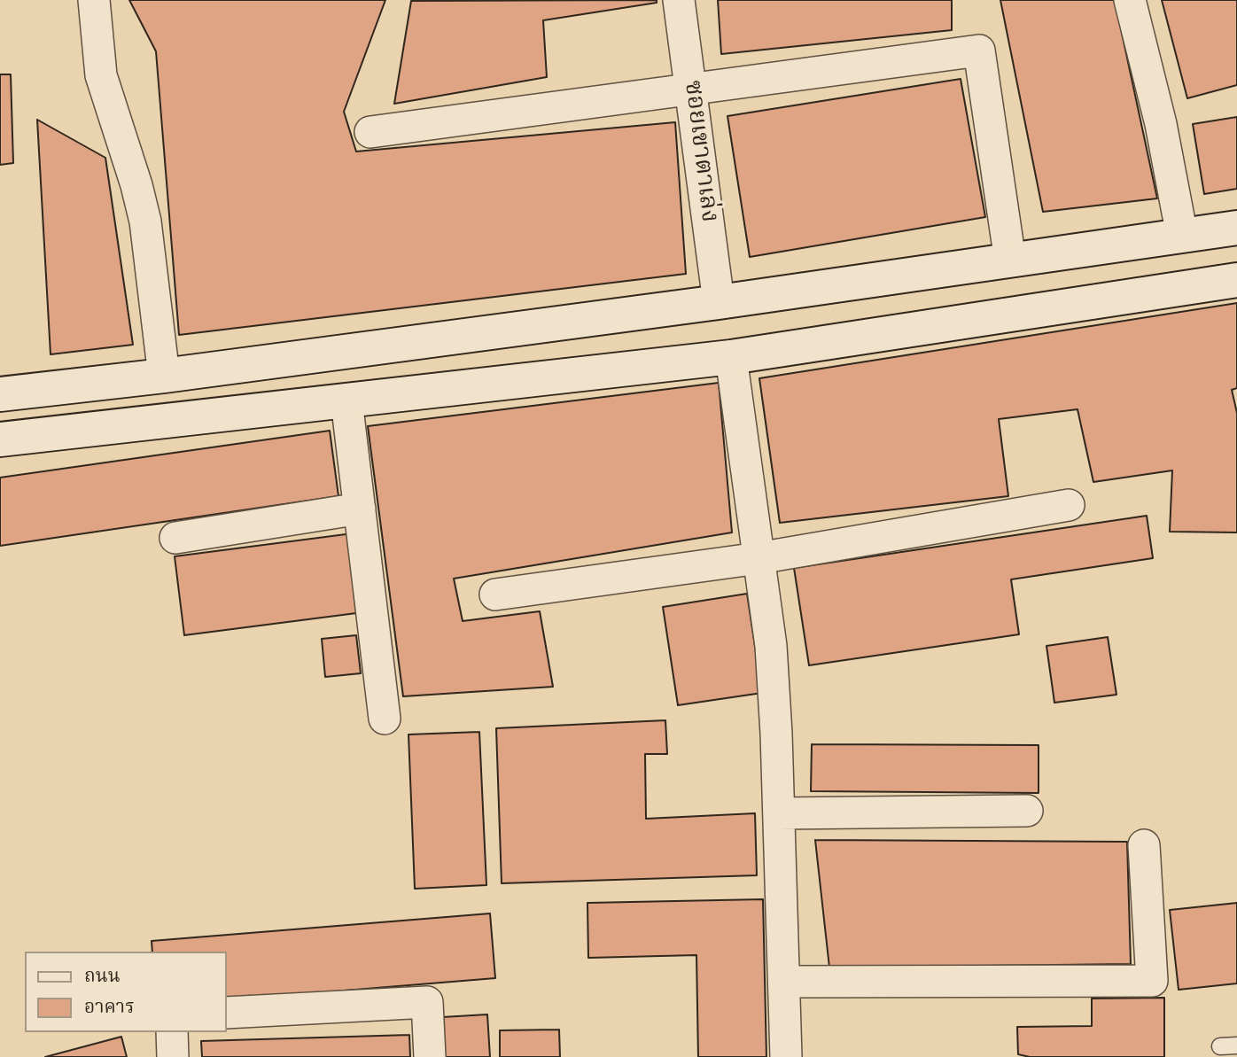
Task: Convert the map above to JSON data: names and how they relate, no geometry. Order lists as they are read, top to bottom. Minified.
{"streets":{"street":["ซอยเขาตาเล่ง"]},"legend":["ถนน","อาคาร"]}
